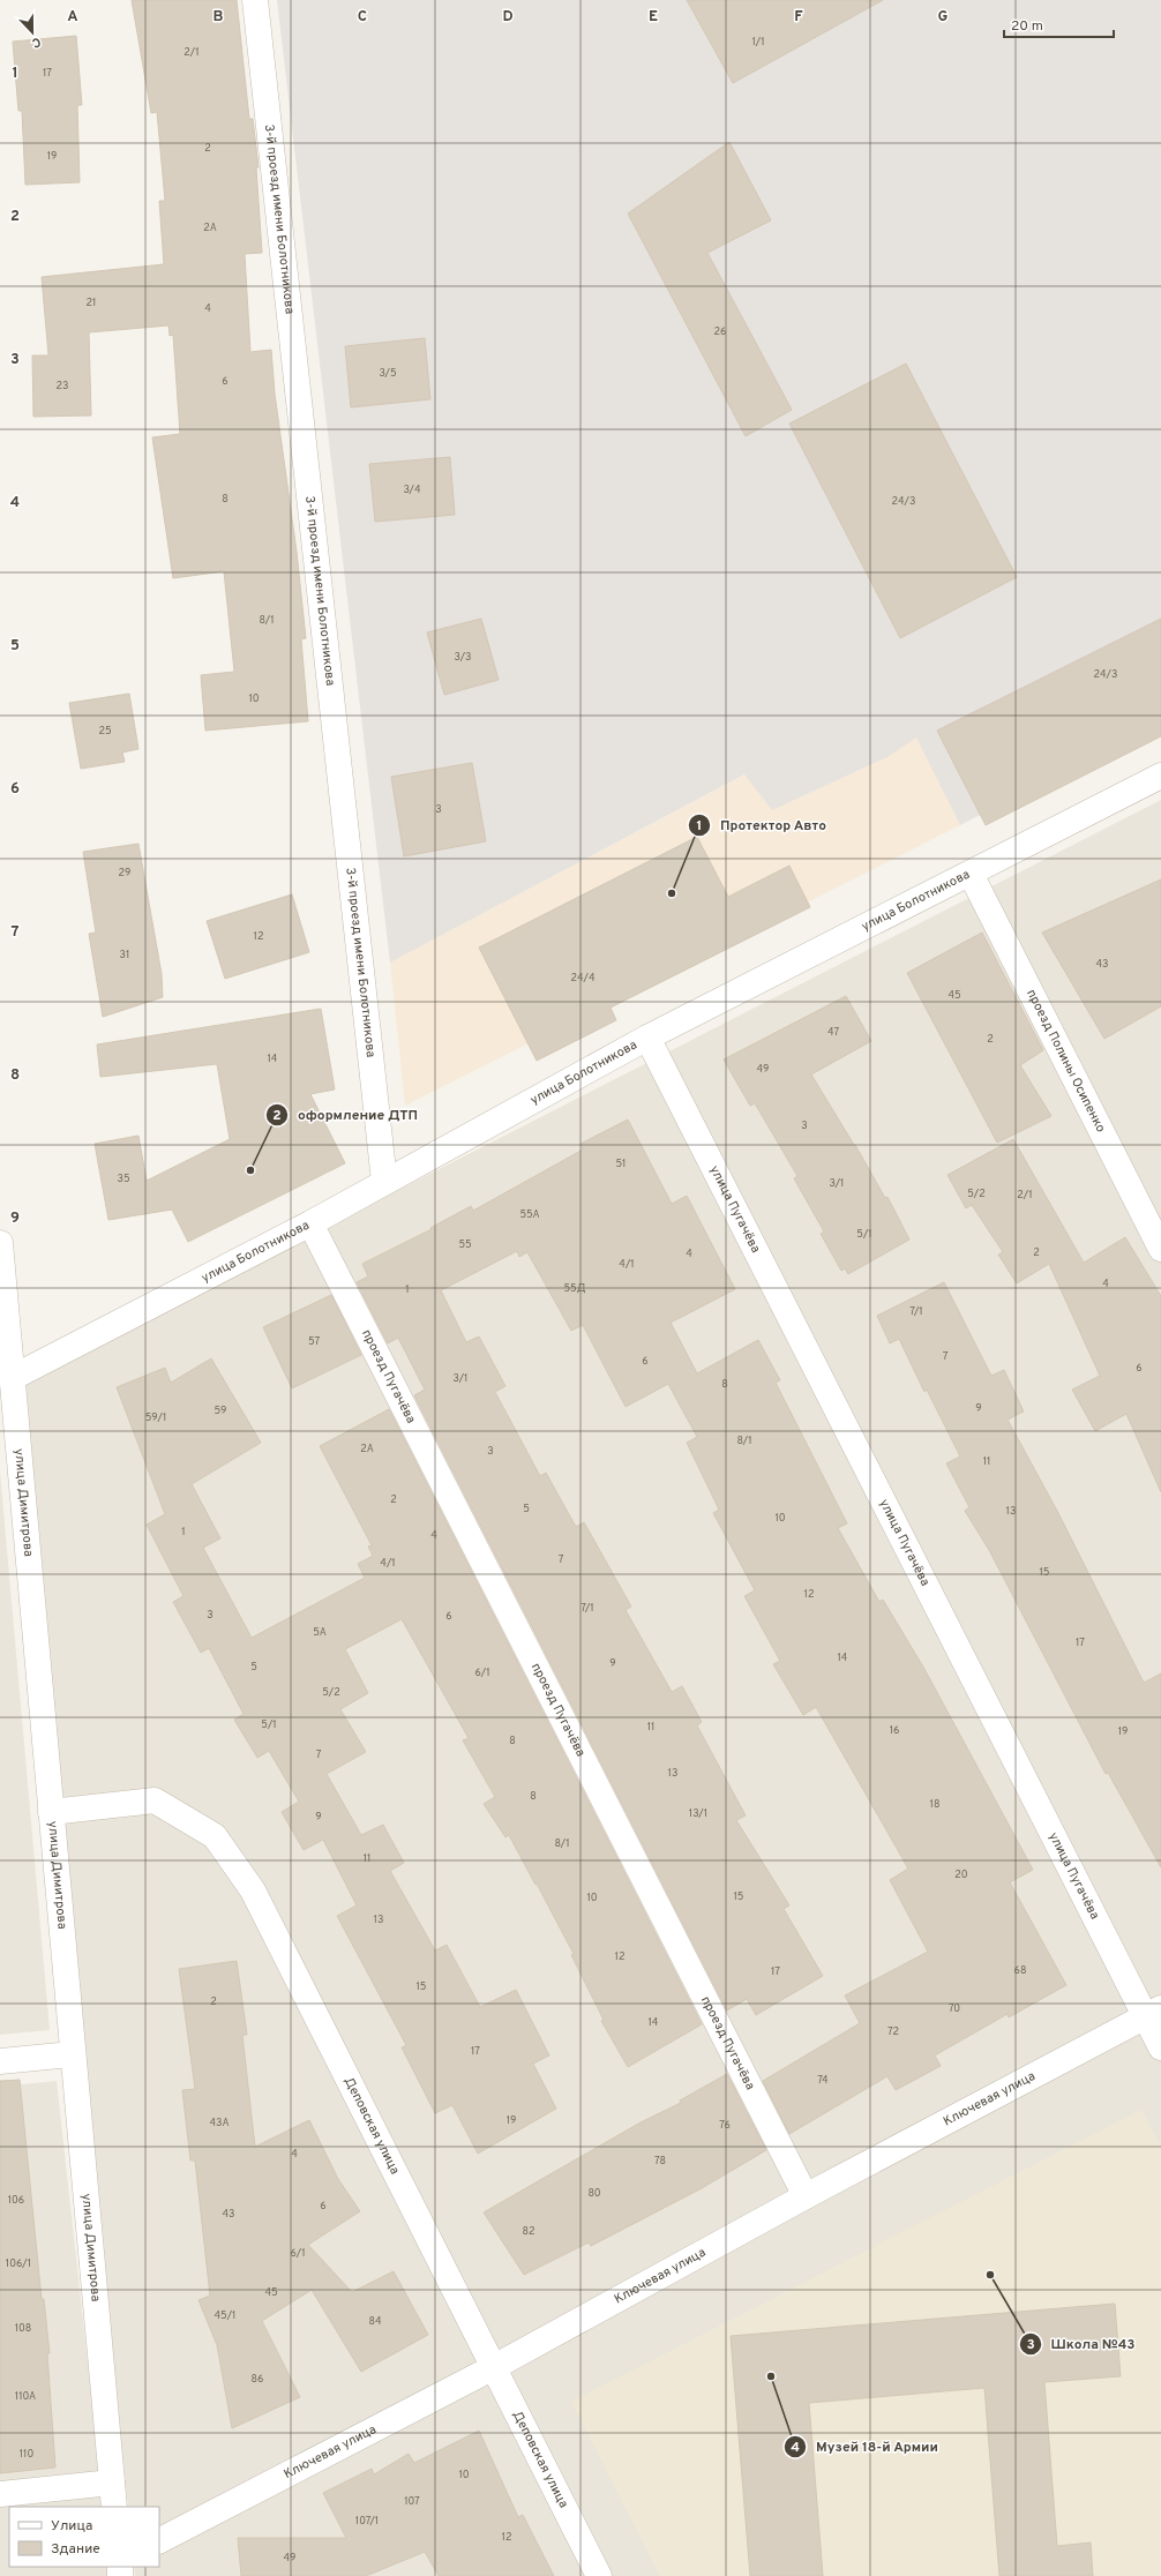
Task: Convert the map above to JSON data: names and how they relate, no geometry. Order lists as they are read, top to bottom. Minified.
{"streets":{"street":["3-й проезд имени Болотникова","улица Болотникова","проезд Полины Осипенко","улица Пугачёва","проезд Пугачёва","улица Димитрова","Ключевая улица","Деповская улица"]},"crossings":[["3-й проезд имени Болотникова","улица Болотникова"],["улица Болотникова","проезд Полины Осипенко"],["улица Болотникова","улица Пугачёва"],["улица Болотникова","проезд Пугачёва"],["улица Болотникова","улица Димитрова"],["улица Пугачёва","Ключевая улица"],["проезд Пугачёва","Ключевая улица"],["улица Димитрова","Деповская улица"],["Ключевая улица","Деповская улица"]],"places":["Протектор Авто","оформление ДТП","Школа №43","Музей 18-й Армии"],"house_numbers":["1/1","2/1","17","2","19","2А","21","4","26","3/5","6","23","3/4","8","24/3","8/1","3/3","24/3","10","25","3","29","12","31","43","24/4","45","47","2","14","49","3","51","35","3/1","5/2","2/1","55А","5/1","55","2","4","4/1","4","55Д","1","7/1","57","7","6","6","3/1","8","9","59","59/1","8/1","2А","3","11","2","5","13","10","1","4","7","4/1","15","12","7/1","3","6","5А","17","14","9","5","6/1","5/2","5/1","11","16","19","8","7","13","8","18","13/1","9","8/1","11","20","15","10","13","12","68","17","15","2","70","14","72","17","74","19","43А","76","4","78","80","106","6","43","82","6/1","106/1","45","45/1","84","108","86","110А","110","10","107","107/1","12","49"],"legend":["Улица","Здание"],"scale_bar":"20 m","north":"bottom","grid":{"columns":["A","B","C","D","E","F","G"],"rows":["1","2","3","4","5","6","7","8","9"]}}
